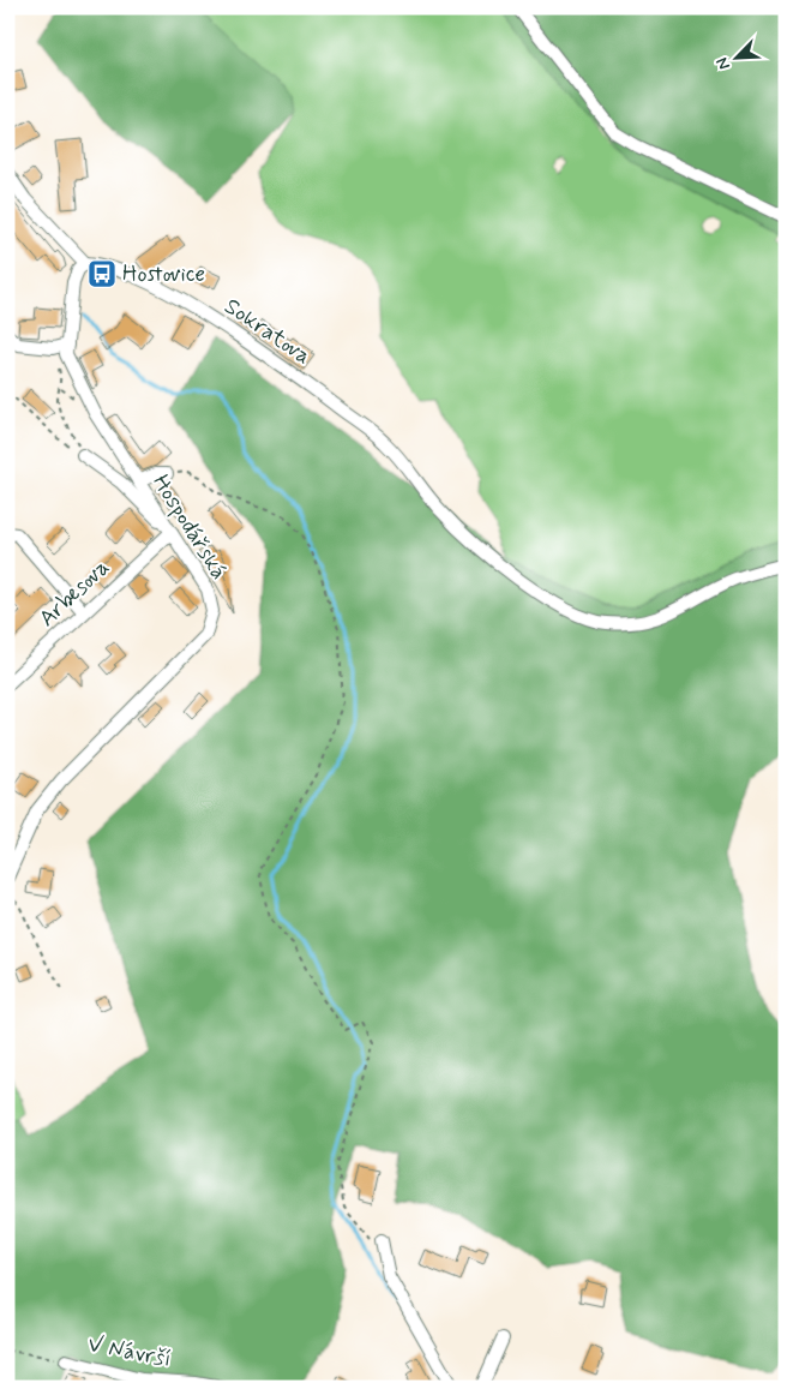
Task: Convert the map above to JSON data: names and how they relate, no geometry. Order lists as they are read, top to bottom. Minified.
{"streets":{"street":["Sokratova","Hospodářská","Arbesova","V Návrší"]},"crossings":[["Sokratova","Hospodářská"],["Hospodářská","Arbesova"]],"places":{"bus stop":["Hostovice"]},"north":"bottom left"}
